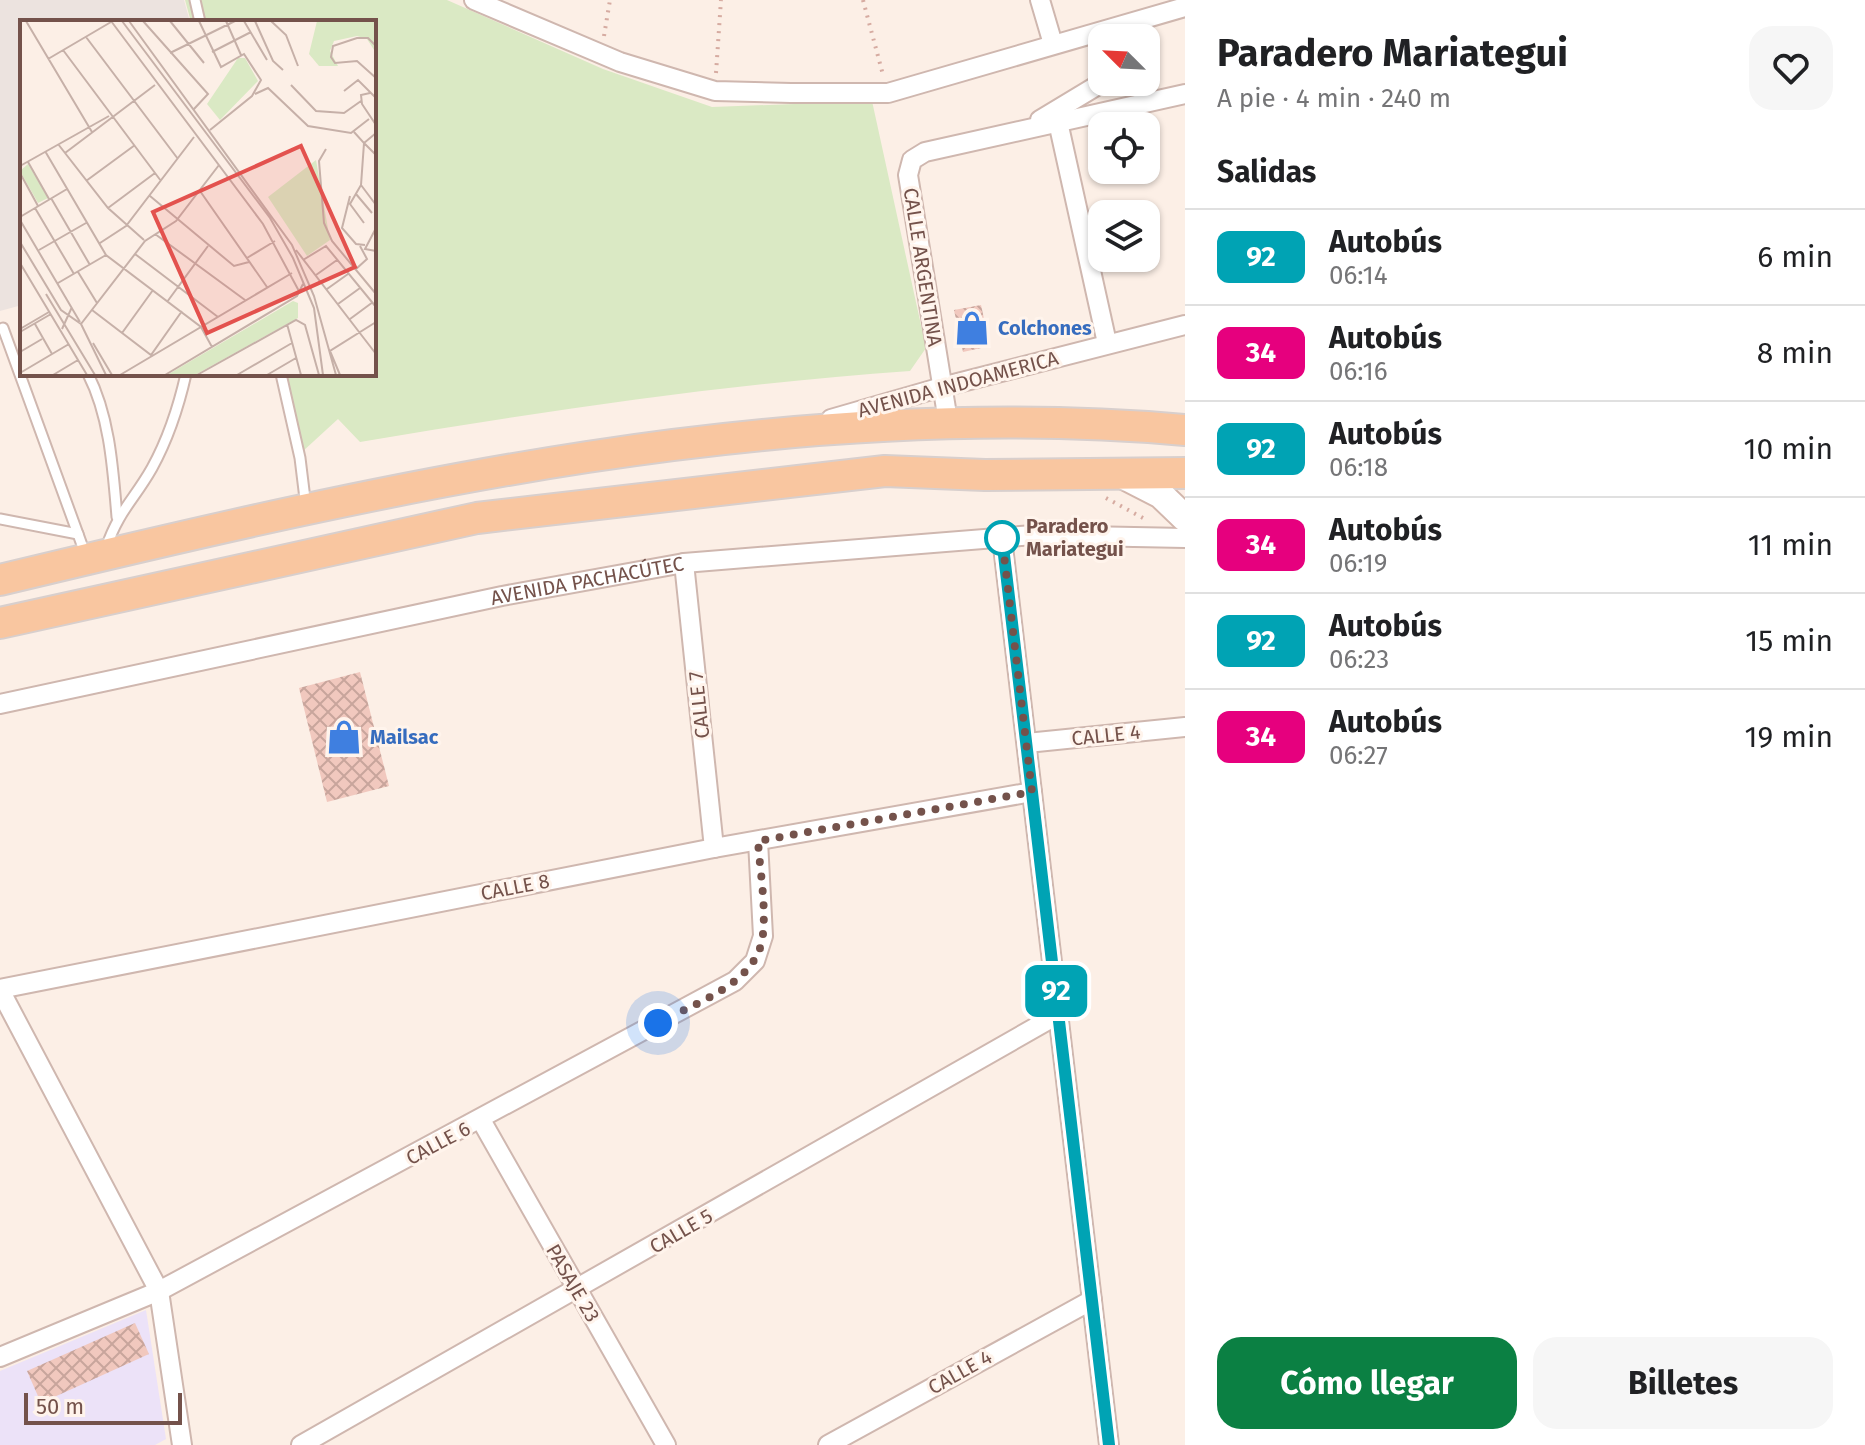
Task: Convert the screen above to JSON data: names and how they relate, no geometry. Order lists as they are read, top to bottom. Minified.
{"streets":{"street":["CALLE ARGENTINA","AVENIDA INDOAMERICA","AVENIDA PACHACÚTEC","CALLE 7","CALLE 4","CALLE 8","CALLE 6","CALLE 5","PASAJE 23"]},"crossings":[["CALLE ARGENTINA","AVENIDA INDOAMERICA"],["AVENIDA PACHACÚTEC","CALLE 7"],["CALLE 7","CALLE 8"],["CALLE 8","CALLE 6"],["CALLE 6","PASAJE 23"],["CALLE 5","PASAJE 23"]],"places":{"shop":["Colchones","Mailsac"],"other":["Paradero Mariategui"]},"lines":["bus line 92"],"scale_bar":"50 m","north":"top left","page":{"on_map":"92","heading":[["Paradero Mariategui","A pie · 4 min · 240 m"],"Salidas"],"list":[{"mark":"92","name":"Autobús","note":"06:14","value":"6 min"},{"mark":"34","name":"Autobús","note":"06:16","value":"8 min"},{"mark":"92","name":"Autobús","note":"06:18","value":"10 min"},{"mark":"34","name":"Autobús","note":"06:19","value":"11 min"},{"mark":"92","name":"Autobús","note":"06:23","value":"15 min"},{"mark":"34","name":"Autobús","note":"06:27","value":"19 min"}],"buttons":["Cómo llegar","Billetes"],"scale":"50 m"}}
